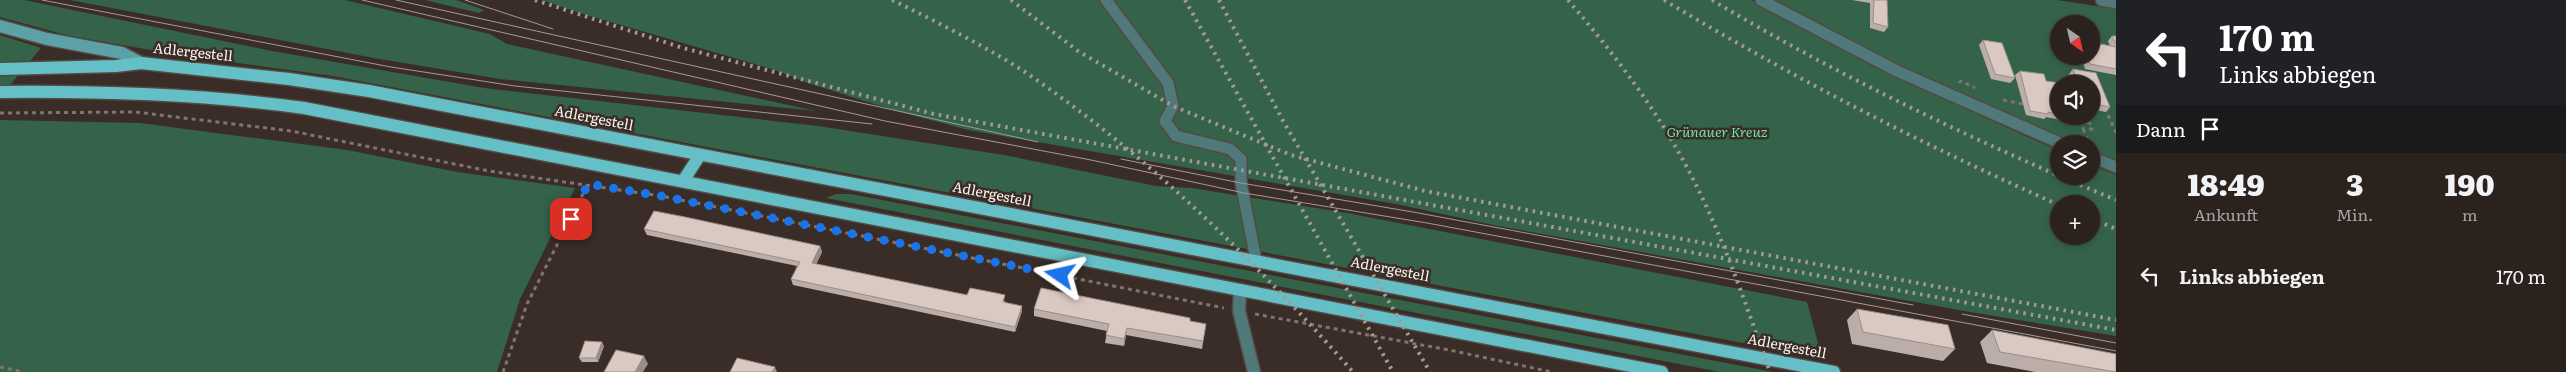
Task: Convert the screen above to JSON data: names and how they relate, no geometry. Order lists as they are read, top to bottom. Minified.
{"streets":{"main road":["Adlergestell"]},"parks":["Grünauer Kreuz"],"north":"bottom right","page":{"turn":["170 m","Links abbiegen"],"map_buttons":"+","then":"Dann","eta":["18:49","Ankunft","3","Min.","190","m"],"list":[{"name":"Links abbiegen","value":"170 m"}]}}
